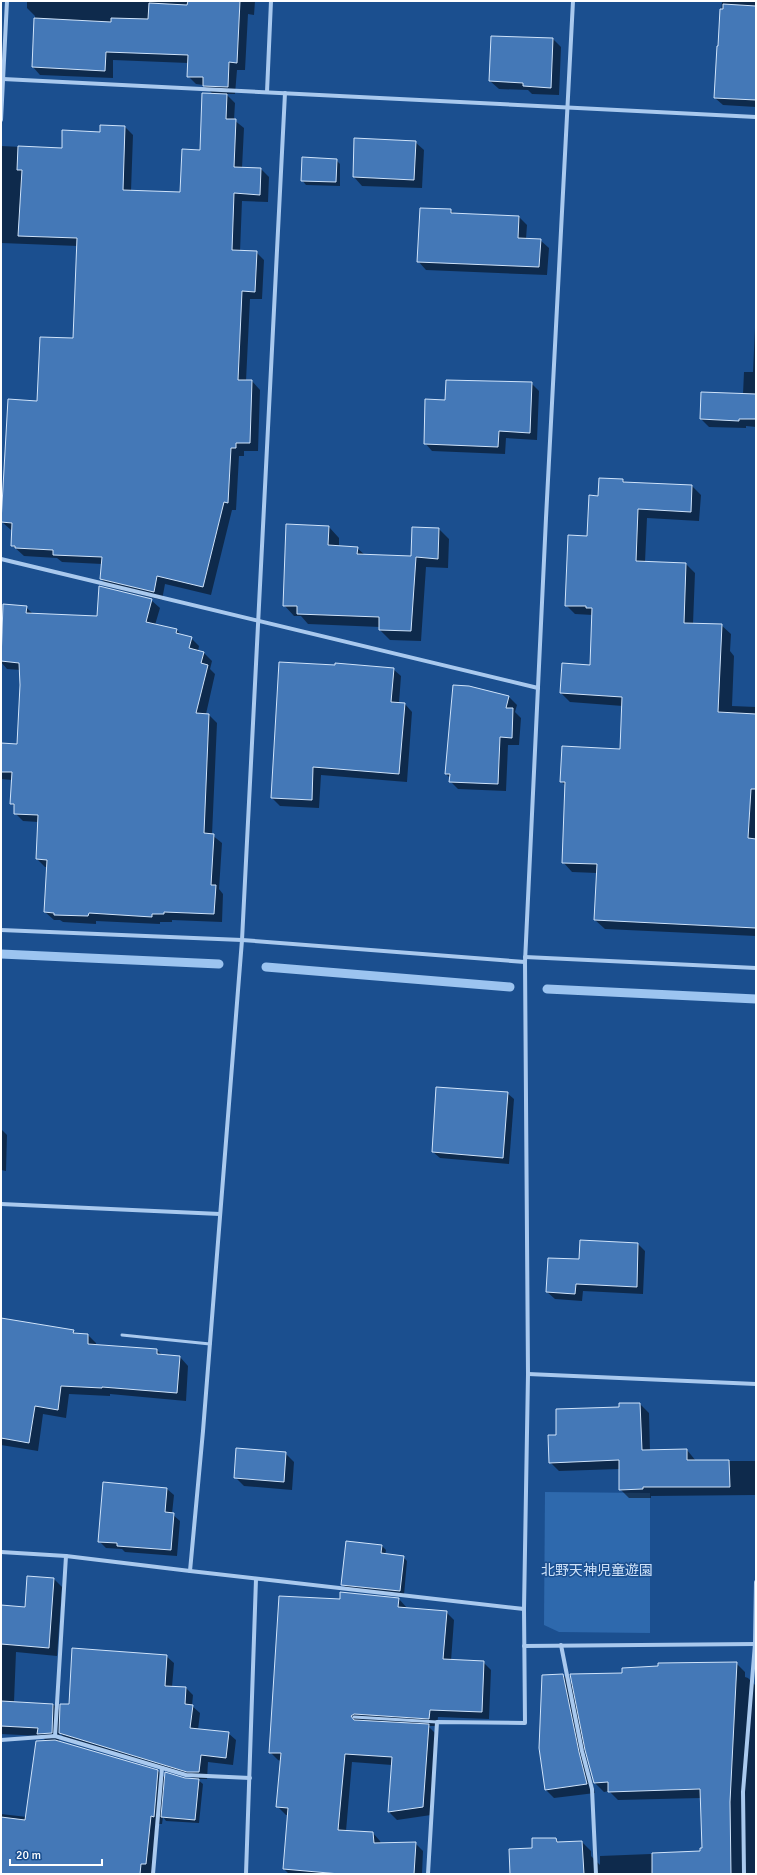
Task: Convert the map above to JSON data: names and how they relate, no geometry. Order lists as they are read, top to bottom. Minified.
{"parks":["北野天神児童遊園"],"scale_bar":"20 m"}
